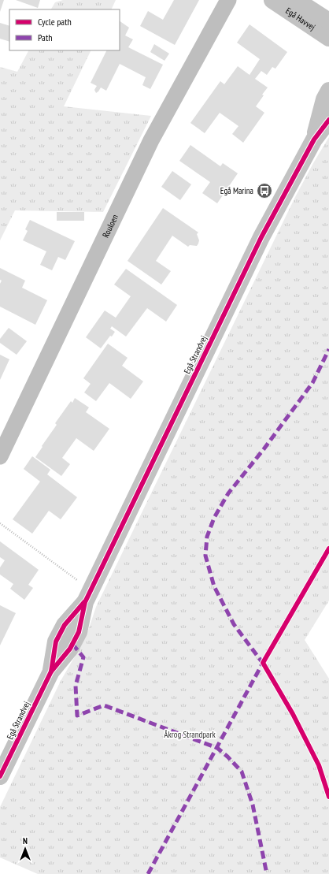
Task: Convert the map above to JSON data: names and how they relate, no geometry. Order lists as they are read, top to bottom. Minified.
{"streets":{"street":["Egå Havvej","Rouloen","Egå Strandvej"]},"parks":["Åkrog Strandpark"],"places":{"bus stop":["Egå Marina"]},"legend":["Cycle path","Path"],"north":"top"}
